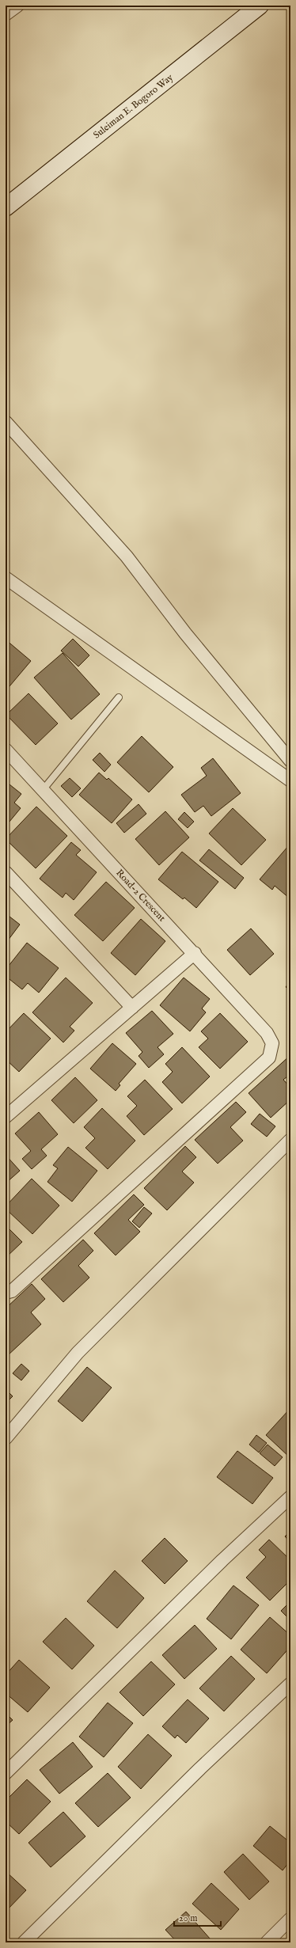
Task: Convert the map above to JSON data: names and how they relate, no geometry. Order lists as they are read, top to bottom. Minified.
{"streets":{"main road":["Suleiman E. Bogoro Way"],"street":["Road-2 Crescent"]},"scale_bar":"20 m"}
